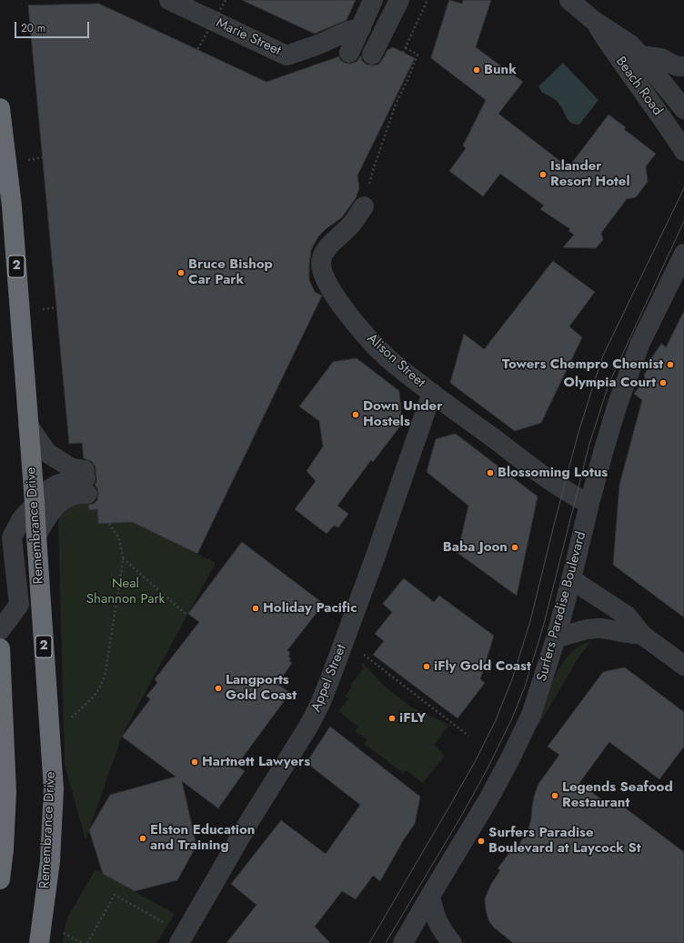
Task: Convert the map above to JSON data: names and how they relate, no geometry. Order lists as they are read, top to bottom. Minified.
{"streets":{"highway":["2","Remembrance Drive"],"street":["Marie Street","Beach Road","Alison Street","Surfers Paradise Boulevard","Appel Street"]},"crossings":[["Alison Street","Surfers Paradise Boulevard"],["Alison Street","Appel Street"]],"parks":["Neal Shannon Park"],"places":["Bunk","Islander Resort Hotel","Bruce Bishop Car Park","Towers Chempro Chemist","Olympia Court","Down Under Hostels","Blossoming Lotus","Baba Joon","Holiday Pacific","iFly Gold Coast","Langports Gold Coast","iFLY","Hartnett Lawyers","Legends Seafood Restaurant","Elston Education and Training","Surfers Paradise Boulevard at Laycock St"],"scale_bar":"20 m"}
